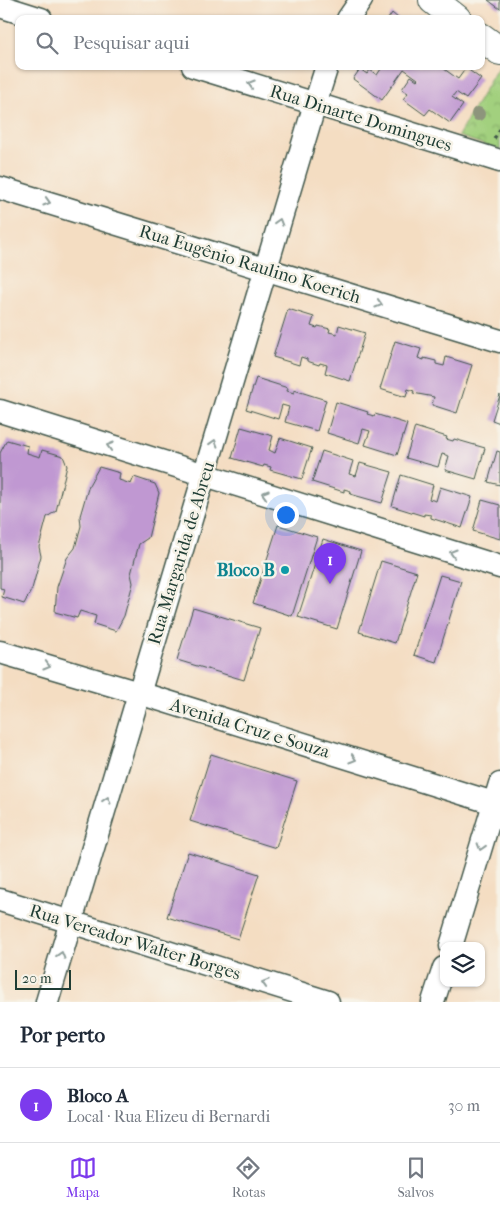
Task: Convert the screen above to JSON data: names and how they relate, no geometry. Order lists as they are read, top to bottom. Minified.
{"streets":{"street":["Rua Dinarte Domingues","Rua Eugênio Raulino Koerich","Rua Margarida de Abreu","Avenida Cruz e Souza","Rua Vereador Walter Borges"]},"crossings":[["Rua Dinarte Domingues","Rua Margarida de Abreu"],["Rua Eugênio Raulino Koerich","Rua Margarida de Abreu"],["Rua Margarida de Abreu","Avenida Cruz e Souza"],["Rua Margarida de Abreu","Rua Vereador Walter Borges"]],"one_way":["Rua Dinarte Domingues","Rua Eugênio Raulino Koerich","Rua Margarida de Abreu","Avenida Cruz e Souza","Rua Vereador Walter Borges"],"places":["Bloco B"],"scale_bar":"20 m","page":{"search":"Pesquisar aqui","pins":"1","scale":"20 m","heading":"Por perto","list":[{"mark":"1","name":"Bloco A","note":"Local · Rua Elizeu di Bernardi","value":"30 m"}],"nav":["Mapa","Rotas","Salvos"]}}
